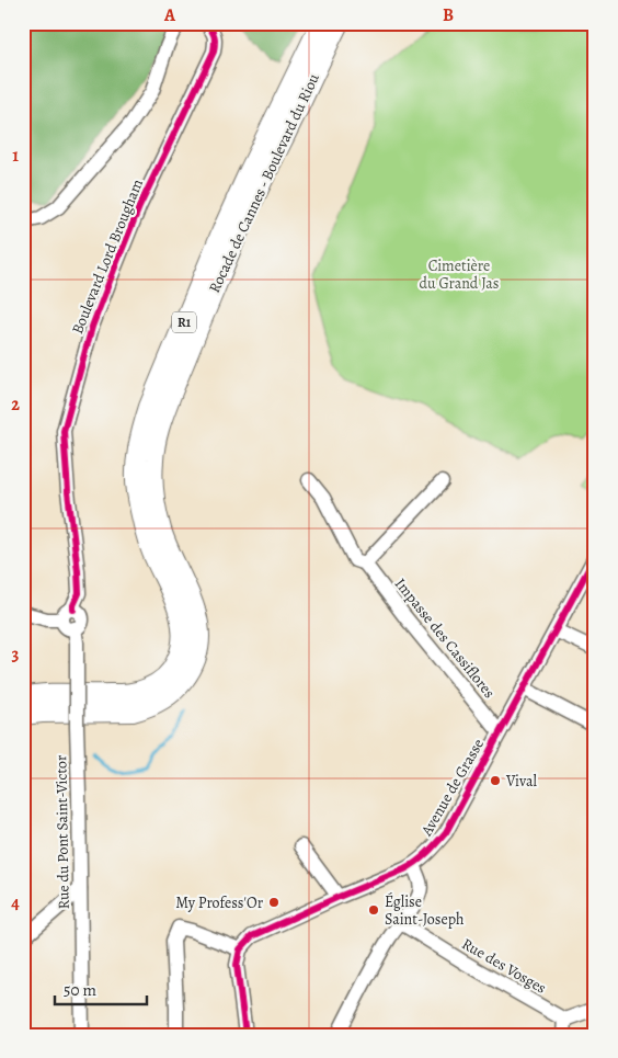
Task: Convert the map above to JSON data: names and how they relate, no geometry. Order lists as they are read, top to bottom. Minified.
{"streets":{"highway":["Rocade de Cannes - Boulevard du Riou","R1"],"street":["Boulevard Lord Brougham","Impasse des Cassiflores","Avenue de Grasse","Rue du Pont Saint-Victor","Rue des Vosges"]},"crossings":[["Boulevard Lord Brougham","Rue du Pont Saint-Victor"],["Impasse des Cassiflores","Avenue de Grasse"]],"parks":["Cimetière du Grand Jas"],"places":["Vival","My Profess'Or","Église Saint-Joseph"],"scale_bar":"50 m","grid":{"columns":["A","B"],"rows":["1","2","3","4"]}}
